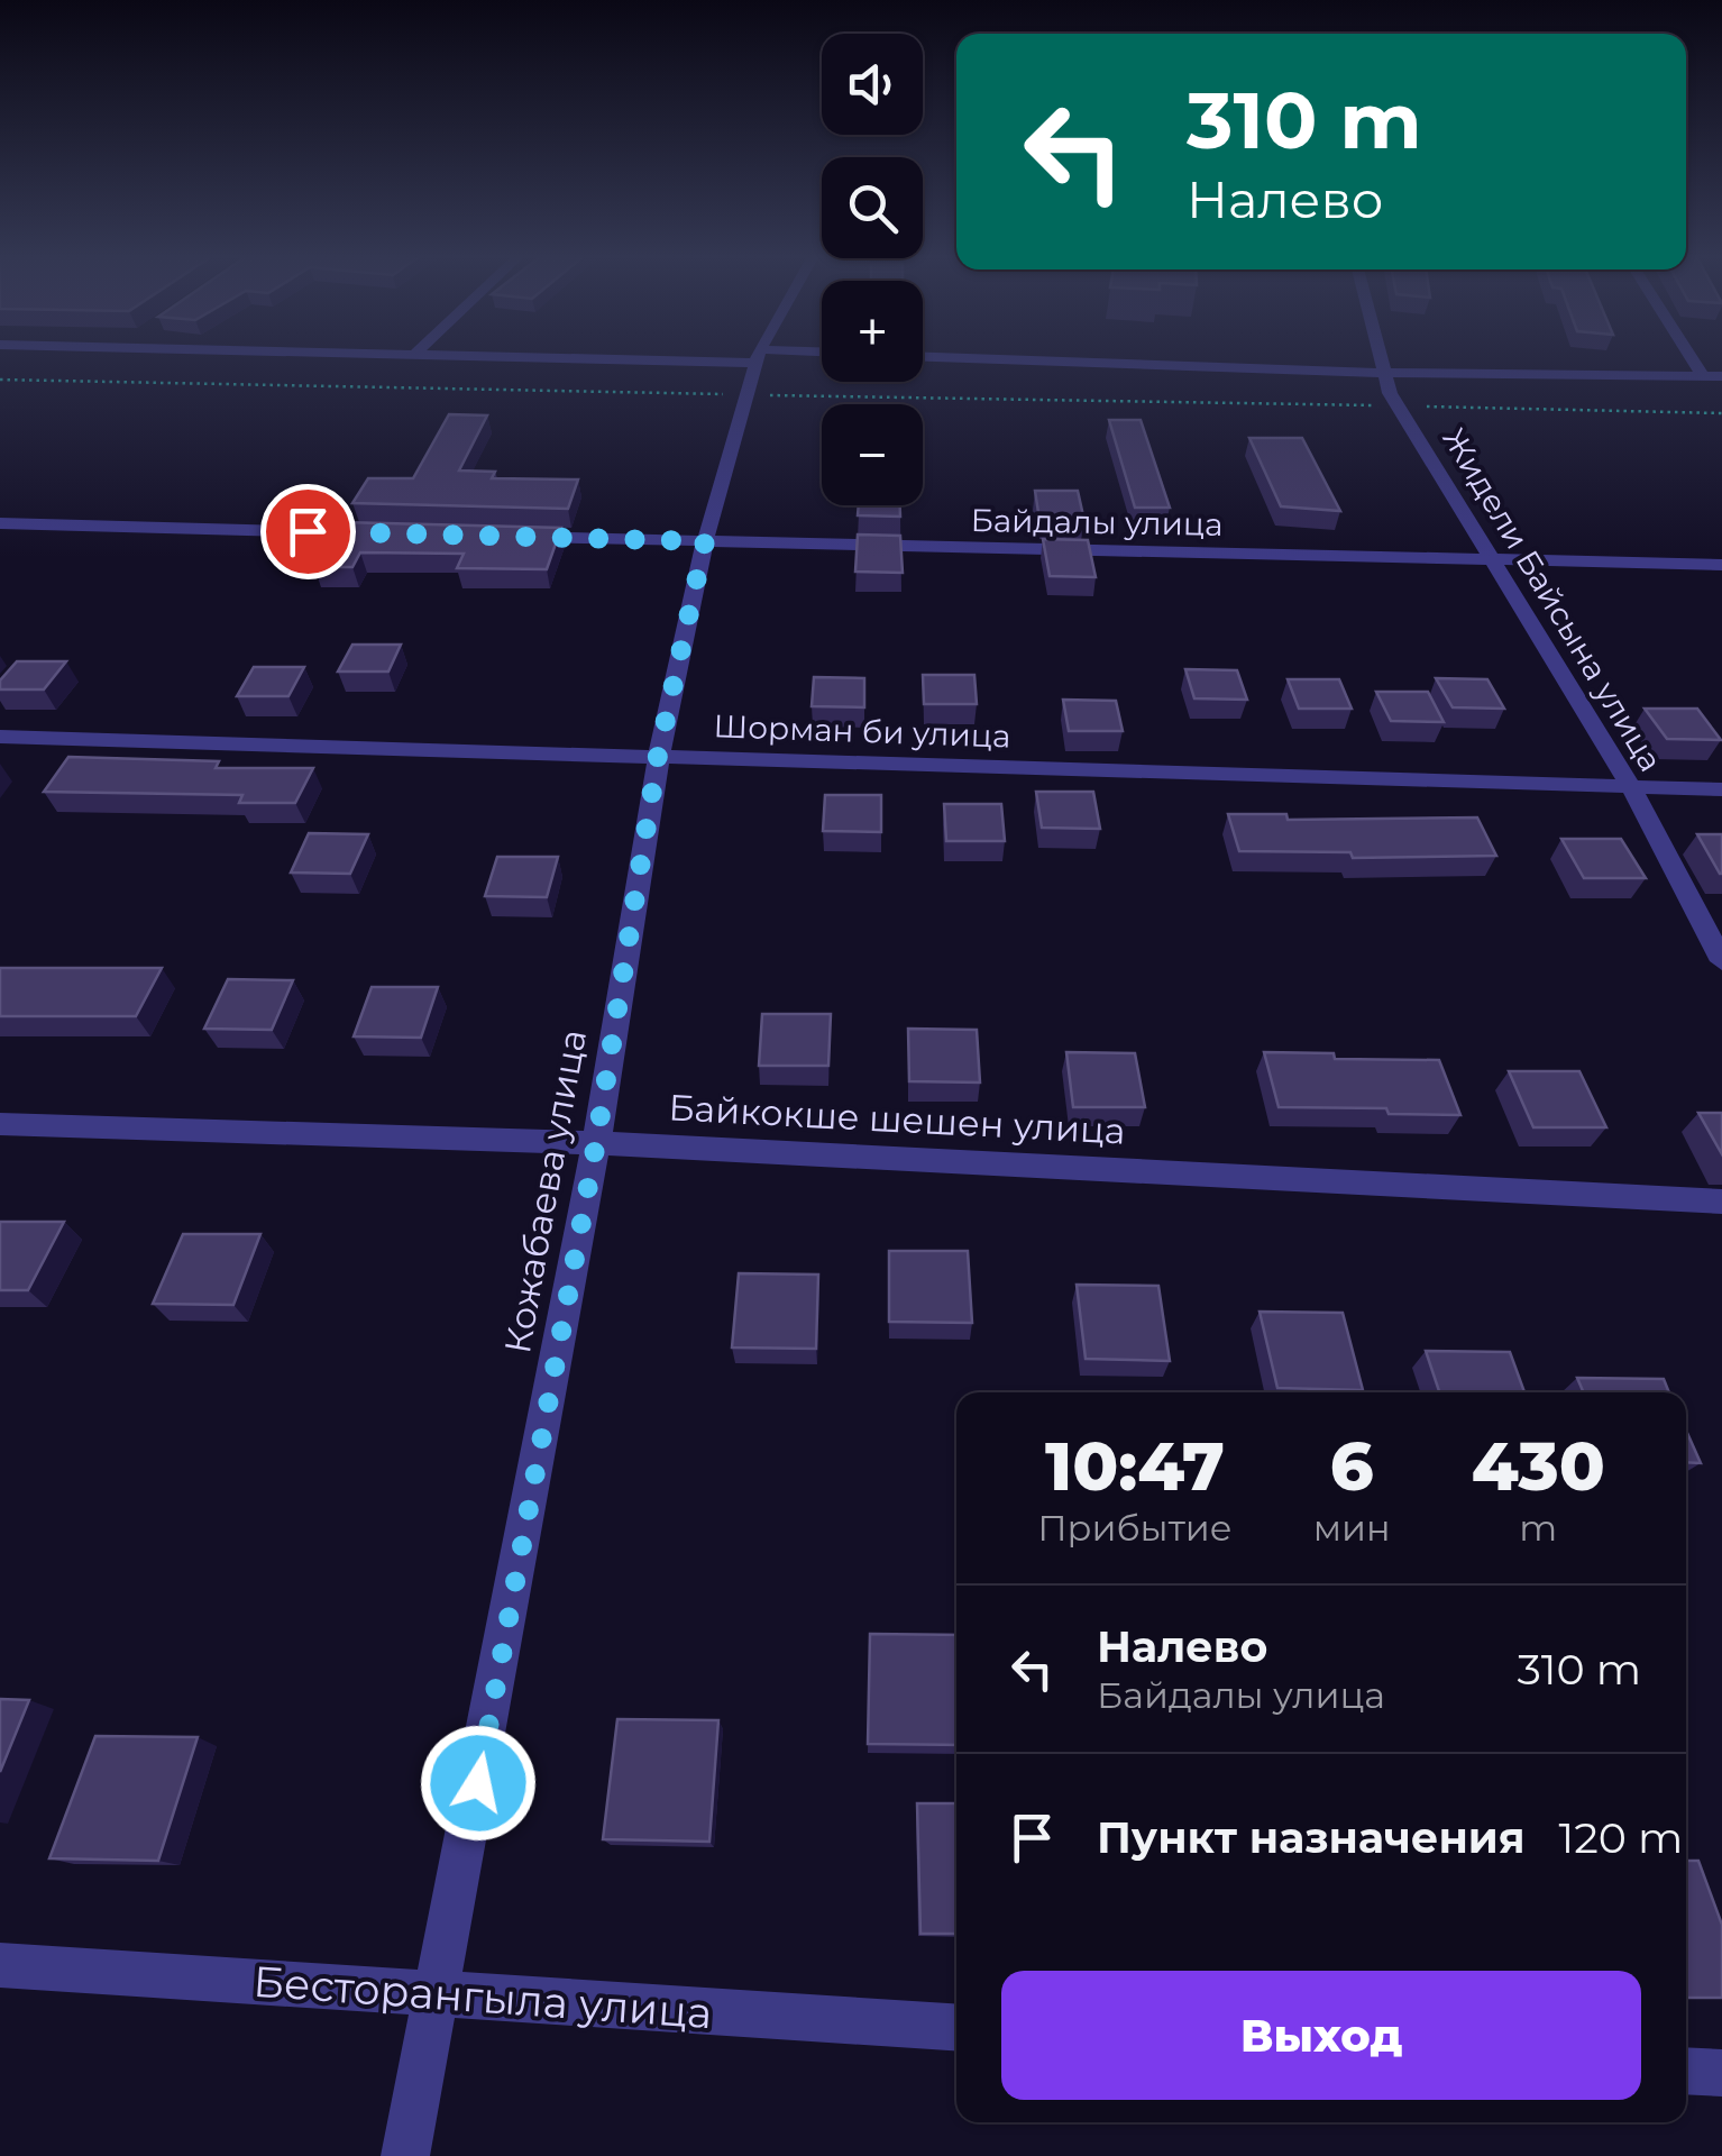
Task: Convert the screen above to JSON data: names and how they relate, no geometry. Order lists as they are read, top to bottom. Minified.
{"streets":{"street":["Байдалы улица","Жидели Байсына улица","Шорман би улица","Байкокше шешен улица","Кожабаева улица","Бесторангыла улица"]},"crossings":[["Байдалы улица","Жидели Байсына улица"],["Байдалы улица","Кожабаева улица"],["Жидели Байсына улица","Шорман би улица"],["Шорман би улица","Кожабаева улица"],["Байкокше шешен улица","Кожабаева улица"],["Кожабаева улица","Бесторангыла улица"]],"page":{"map_buttons":["+","−"],"turn":["310 m","Налево"],"eta":["10:47","Прибытие","6","мин","430","m"],"list":[{"name":"Налево","note":"Байдалы улица","value":"310 m"},{"name":"Пункт назначения","value":"120 m"}],"buttons":"Выход"}}
